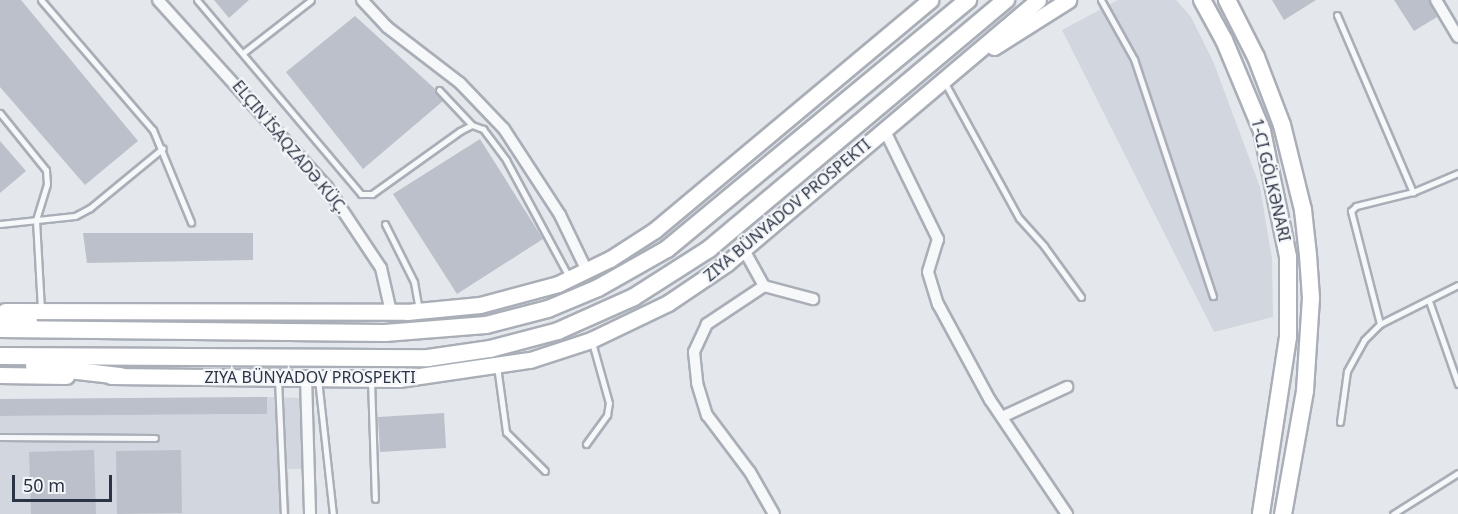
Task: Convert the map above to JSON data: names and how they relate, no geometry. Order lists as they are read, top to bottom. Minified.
{"streets":{"main road":["ZIYA BÜNYADOV PROSPEKTI"],"street":["ELÇIN İSAQZADƏ KÜÇ."]},"scale_bar":"50 m"}
